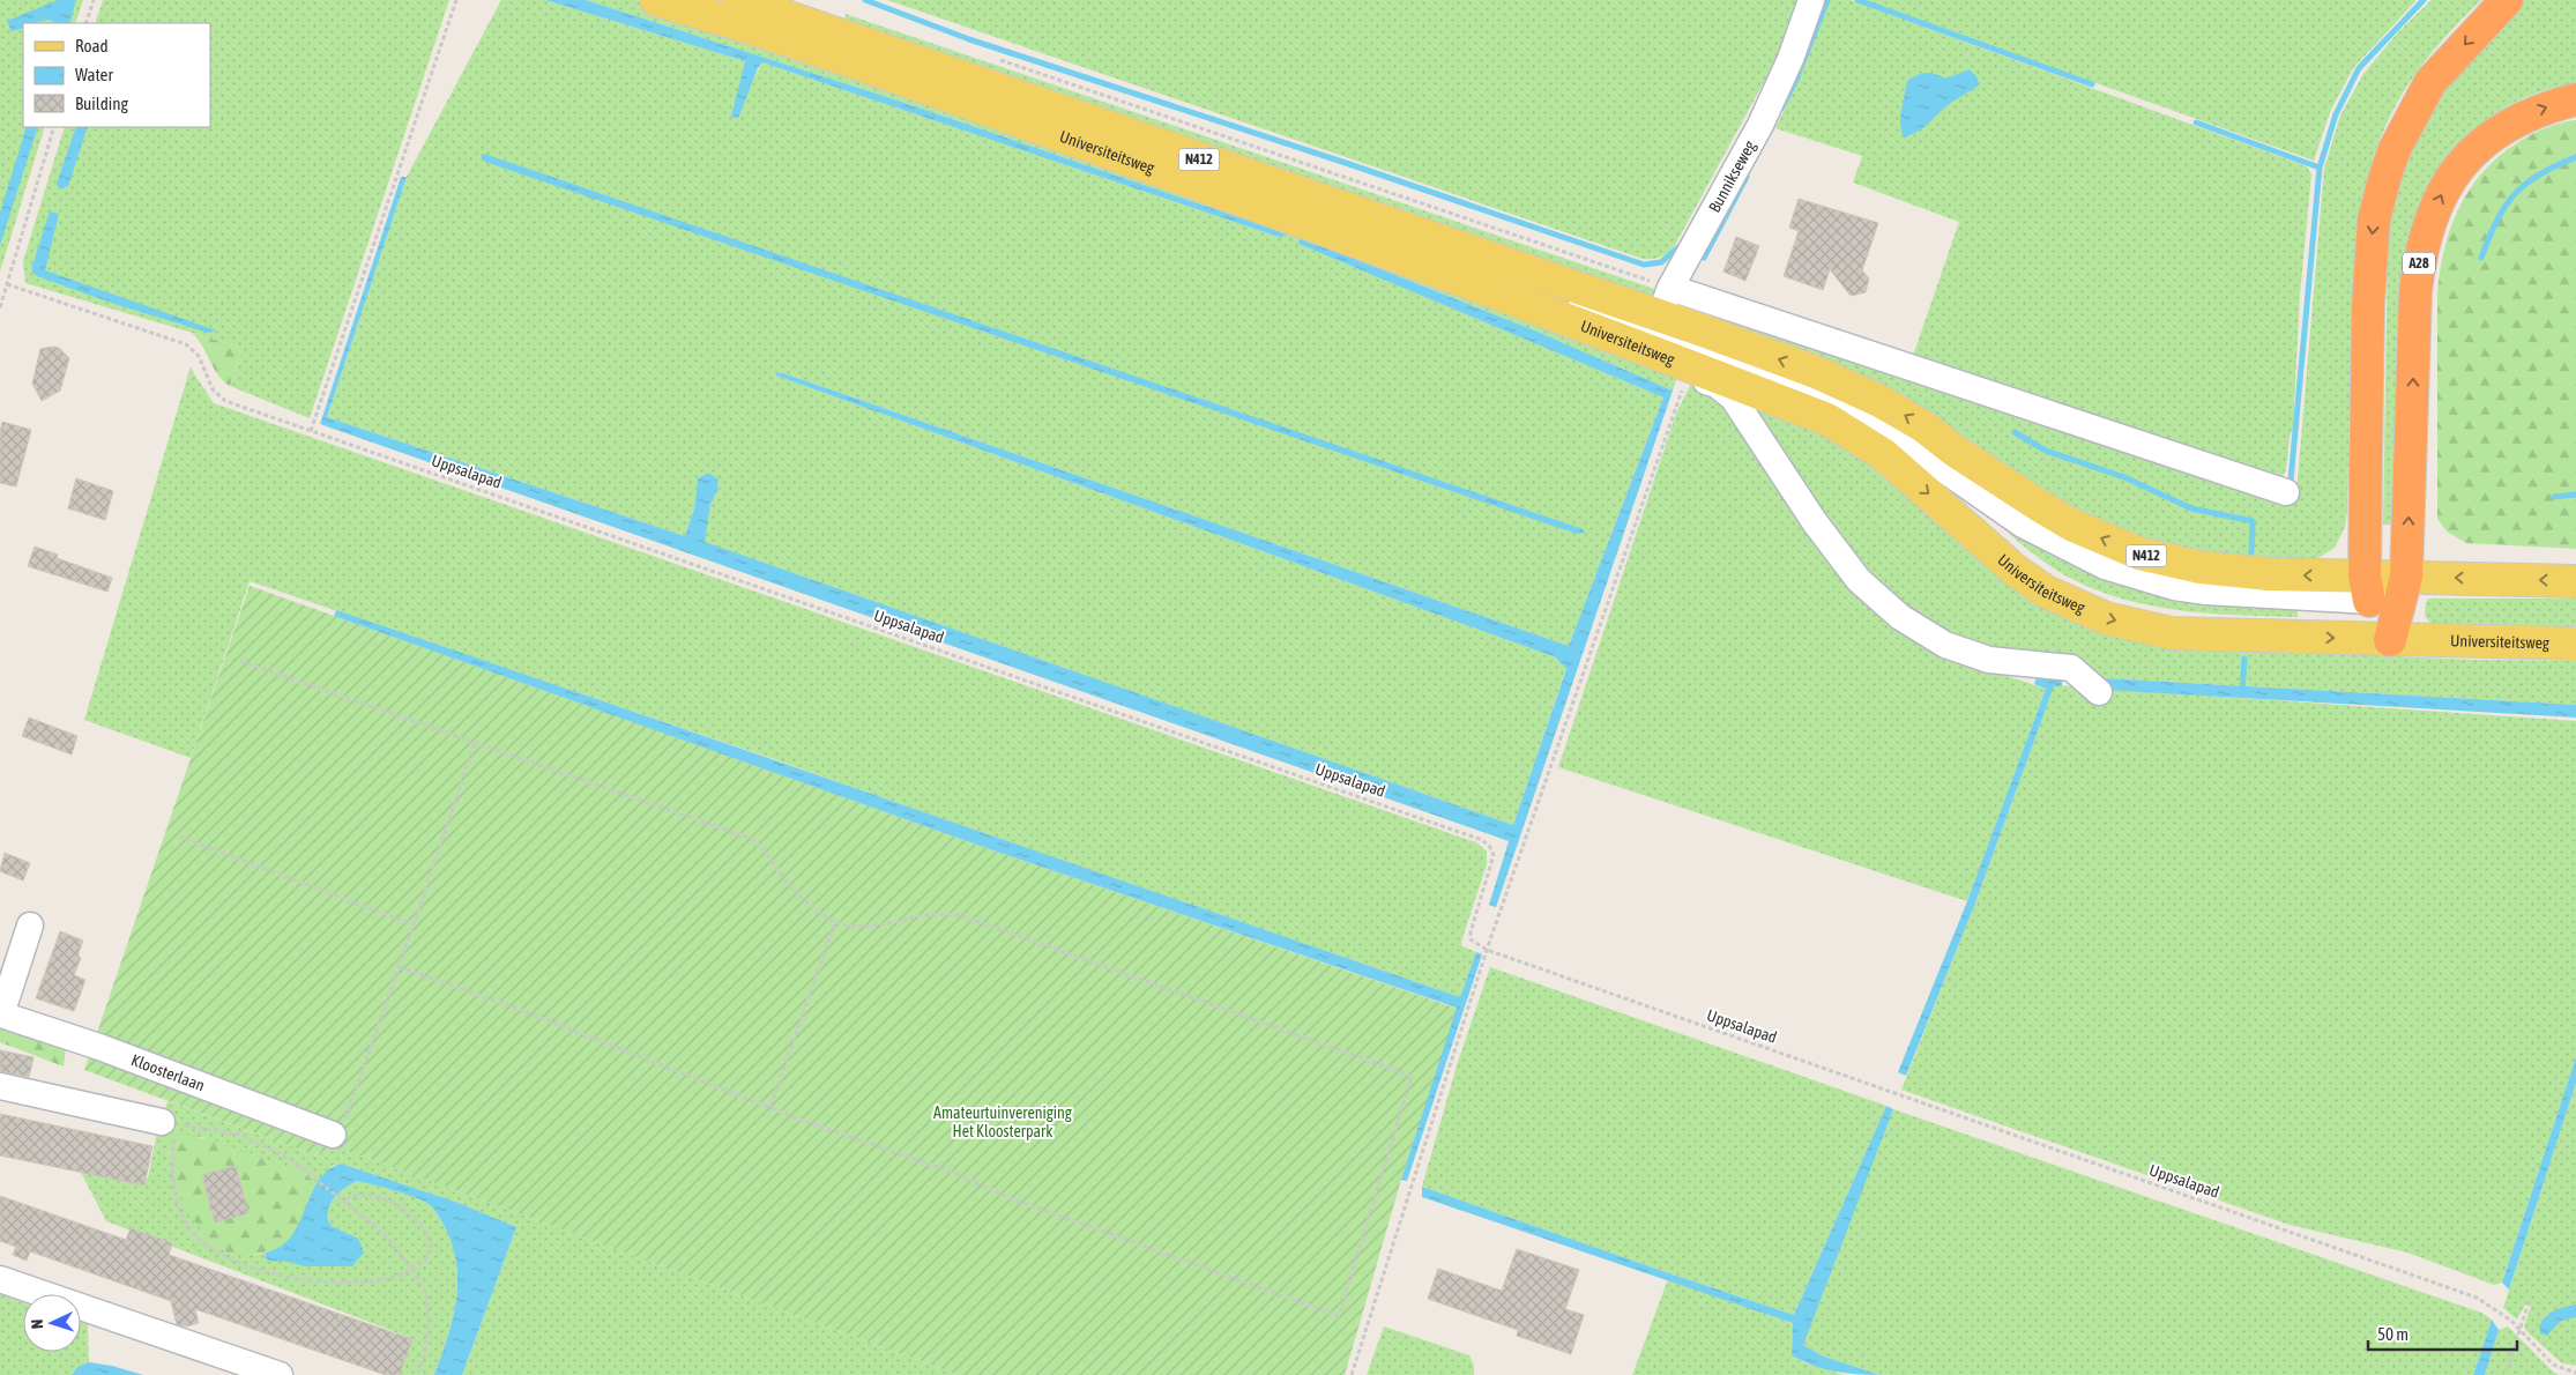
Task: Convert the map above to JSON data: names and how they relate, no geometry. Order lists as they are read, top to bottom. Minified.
{"streets":{"highway":["A28"],"main road":["Universiteitsweg","N412"],"street":["Bunnikseweg","Kloosterlaan"],"path":["Uppsalapad"]},"crossings":[["Universiteitsweg","Bunnikseweg"],["Universiteitsweg","A28"]],"parks":["Amateurtuinvereniging Het Kloosterpark"],"legend":["Road","Water","Building"],"scale_bar":"50 m","north":"left"}
